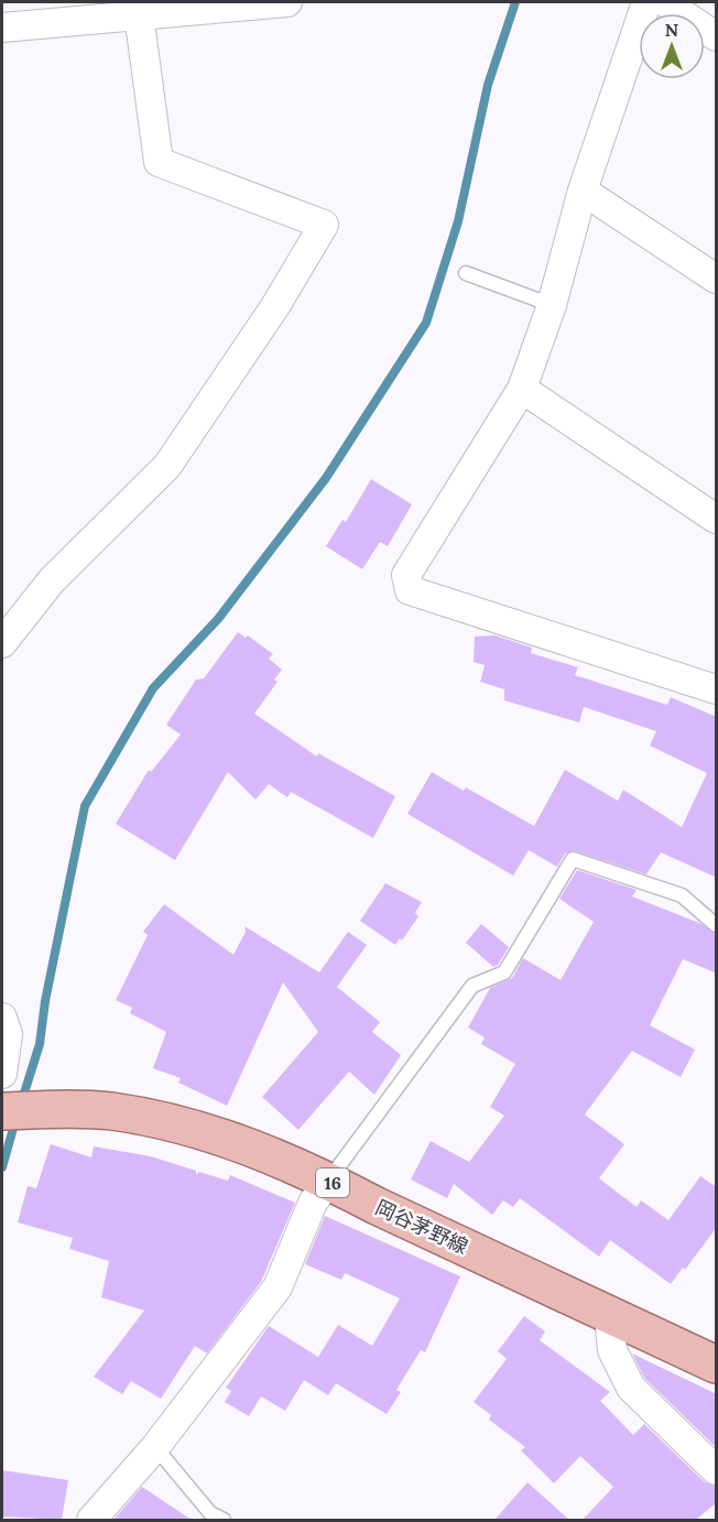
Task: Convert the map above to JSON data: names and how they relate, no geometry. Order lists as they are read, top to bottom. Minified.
{"streets":{"main road":["16","岡谷茅野線"]},"north":"top"}
